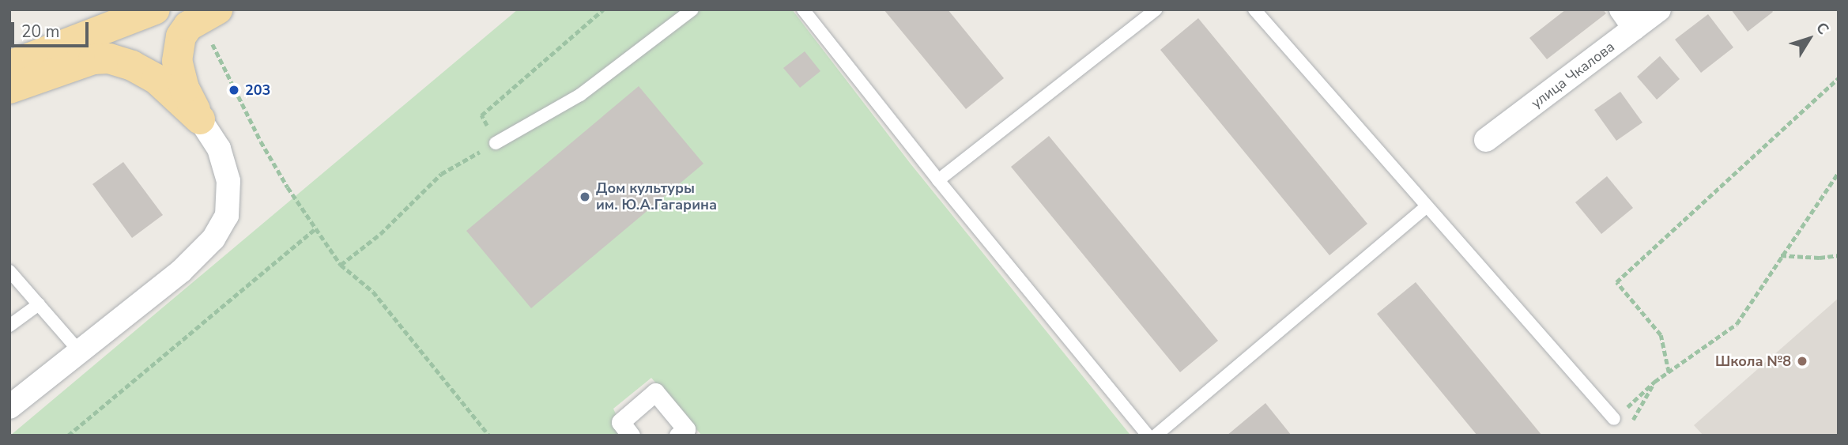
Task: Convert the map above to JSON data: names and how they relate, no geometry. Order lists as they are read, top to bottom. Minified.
{"streets":{"street":["улица Чкалова"]},"places":["203","Дом культуры им. Ю.А.Гагарина","Школа №8"],"scale_bar":"20 m","north":"top right"}
